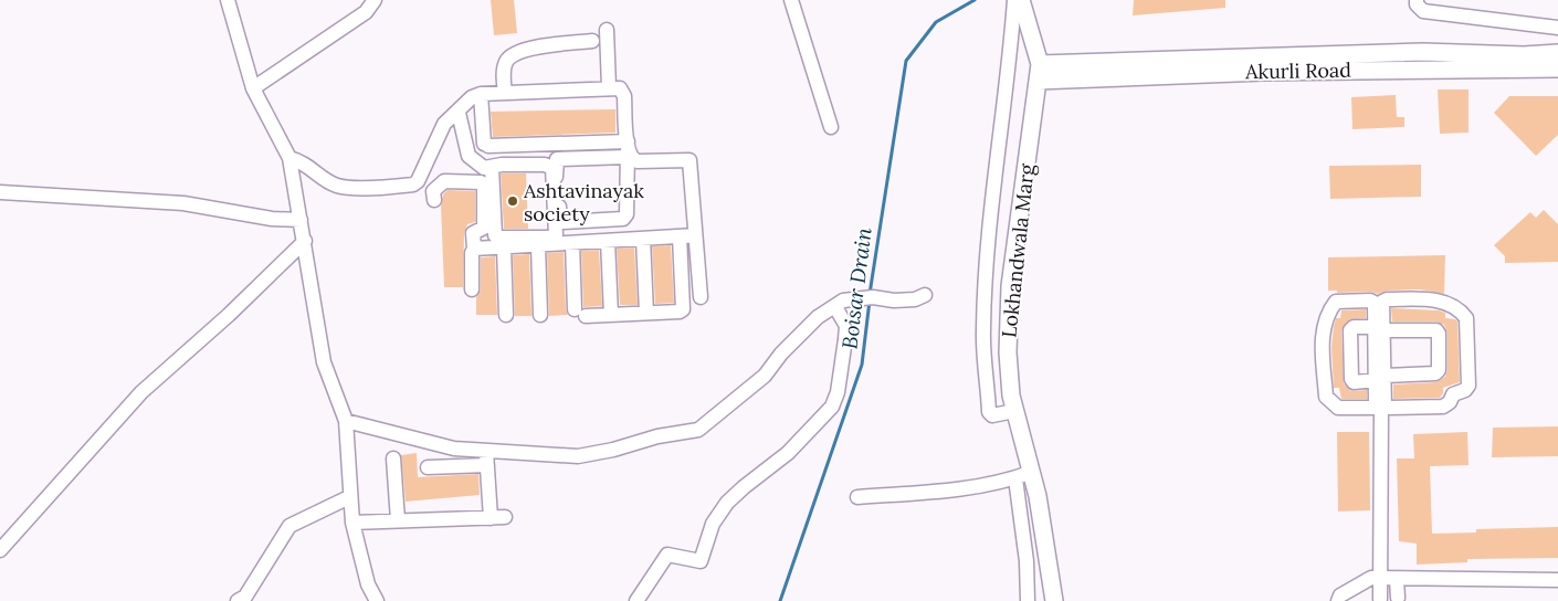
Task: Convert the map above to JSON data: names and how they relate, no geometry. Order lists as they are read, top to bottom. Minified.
{"streets":{"street":["Akurli Road","Lokhandwala Marg"]},"crossings":[["Akurli Road","Lokhandwala Marg"]],"water":["Boisar Drain"],"places":["Ashtavinayak society"]}
